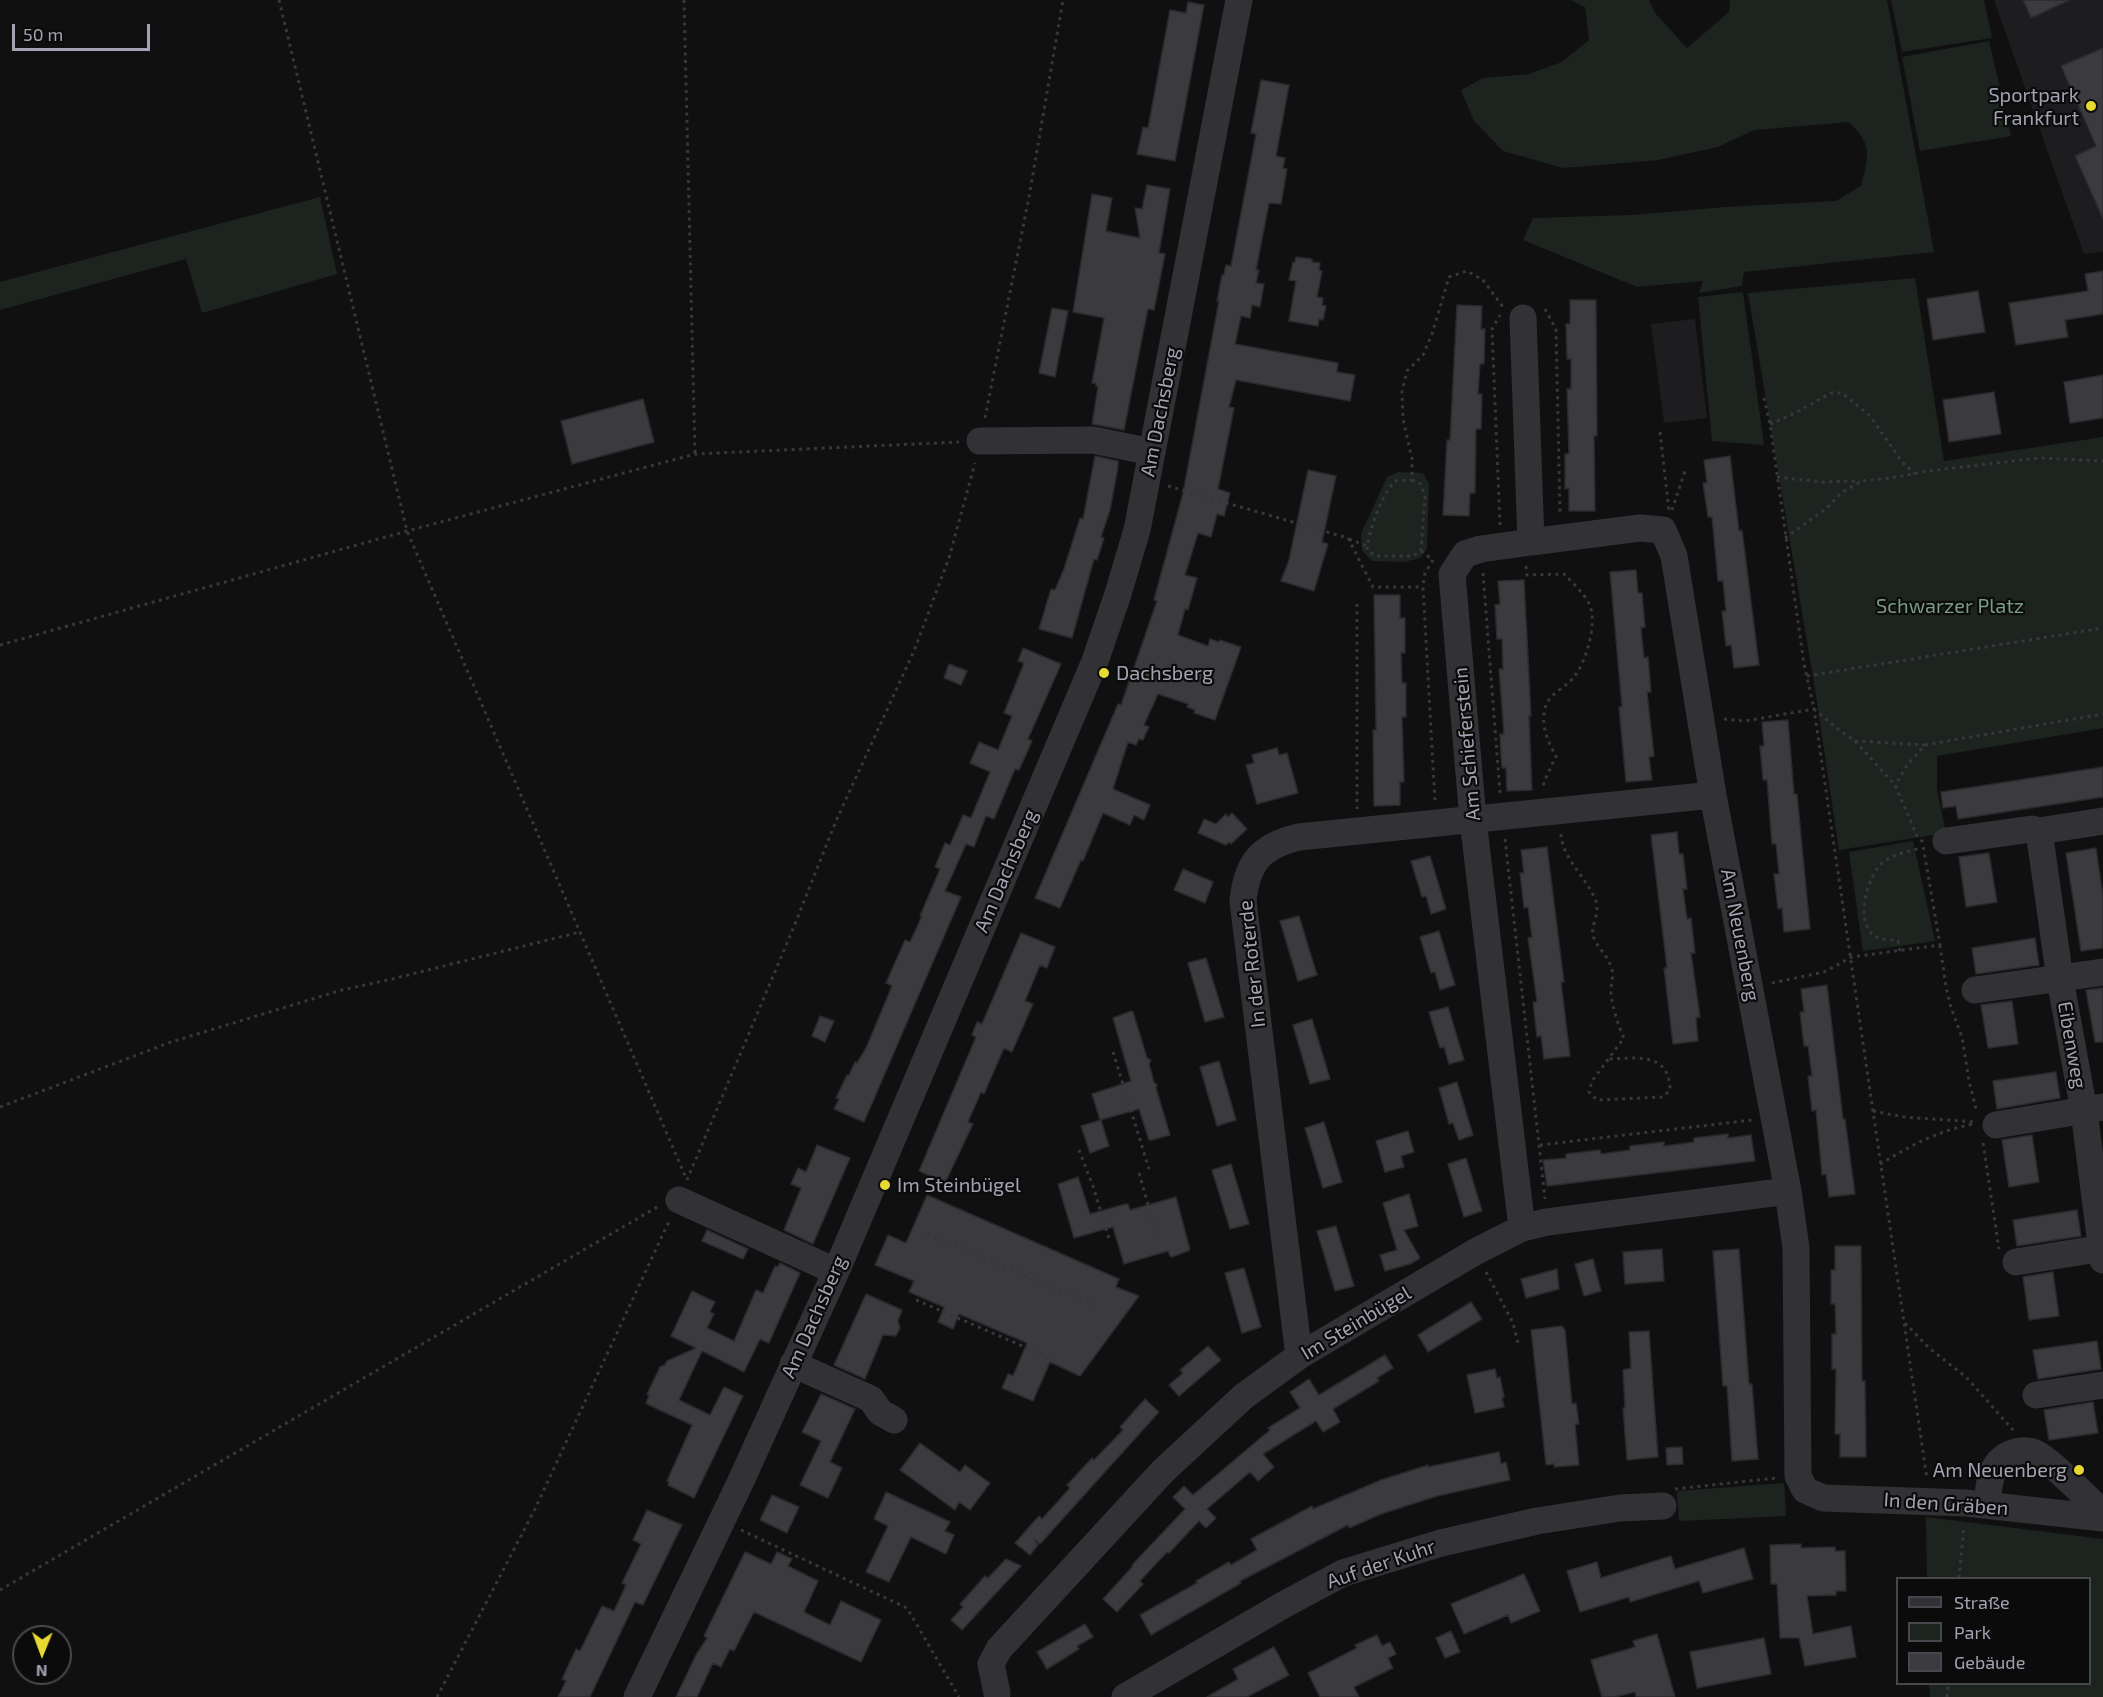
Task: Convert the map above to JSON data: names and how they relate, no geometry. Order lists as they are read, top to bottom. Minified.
{"streets":{"street":["Am Dachsberg","Am Schieferstein","Am Neuenberg","In der Roterde","Eibenweg","Im Steinbügel","In den Gräben","Auf der Kuhr"]},"crossings":[["Am Schieferstein","In der Roterde"],["Am Schieferstein","Im Steinbügel"],["Am Neuenberg","In der Roterde"],["Am Neuenberg","Im Steinbügel"],["Am Neuenberg","In den Gräben"],["In der Roterde","Im Steinbügel"]],"parks":["Schwarzer Platz"],"places":["Sportpark Frankfurt","Dachsberg","Im Steinbügel","Am Neuenberg"],"legend":["Straße","Park","Gebäude"],"scale_bar":"50 m","north":"bottom"}
